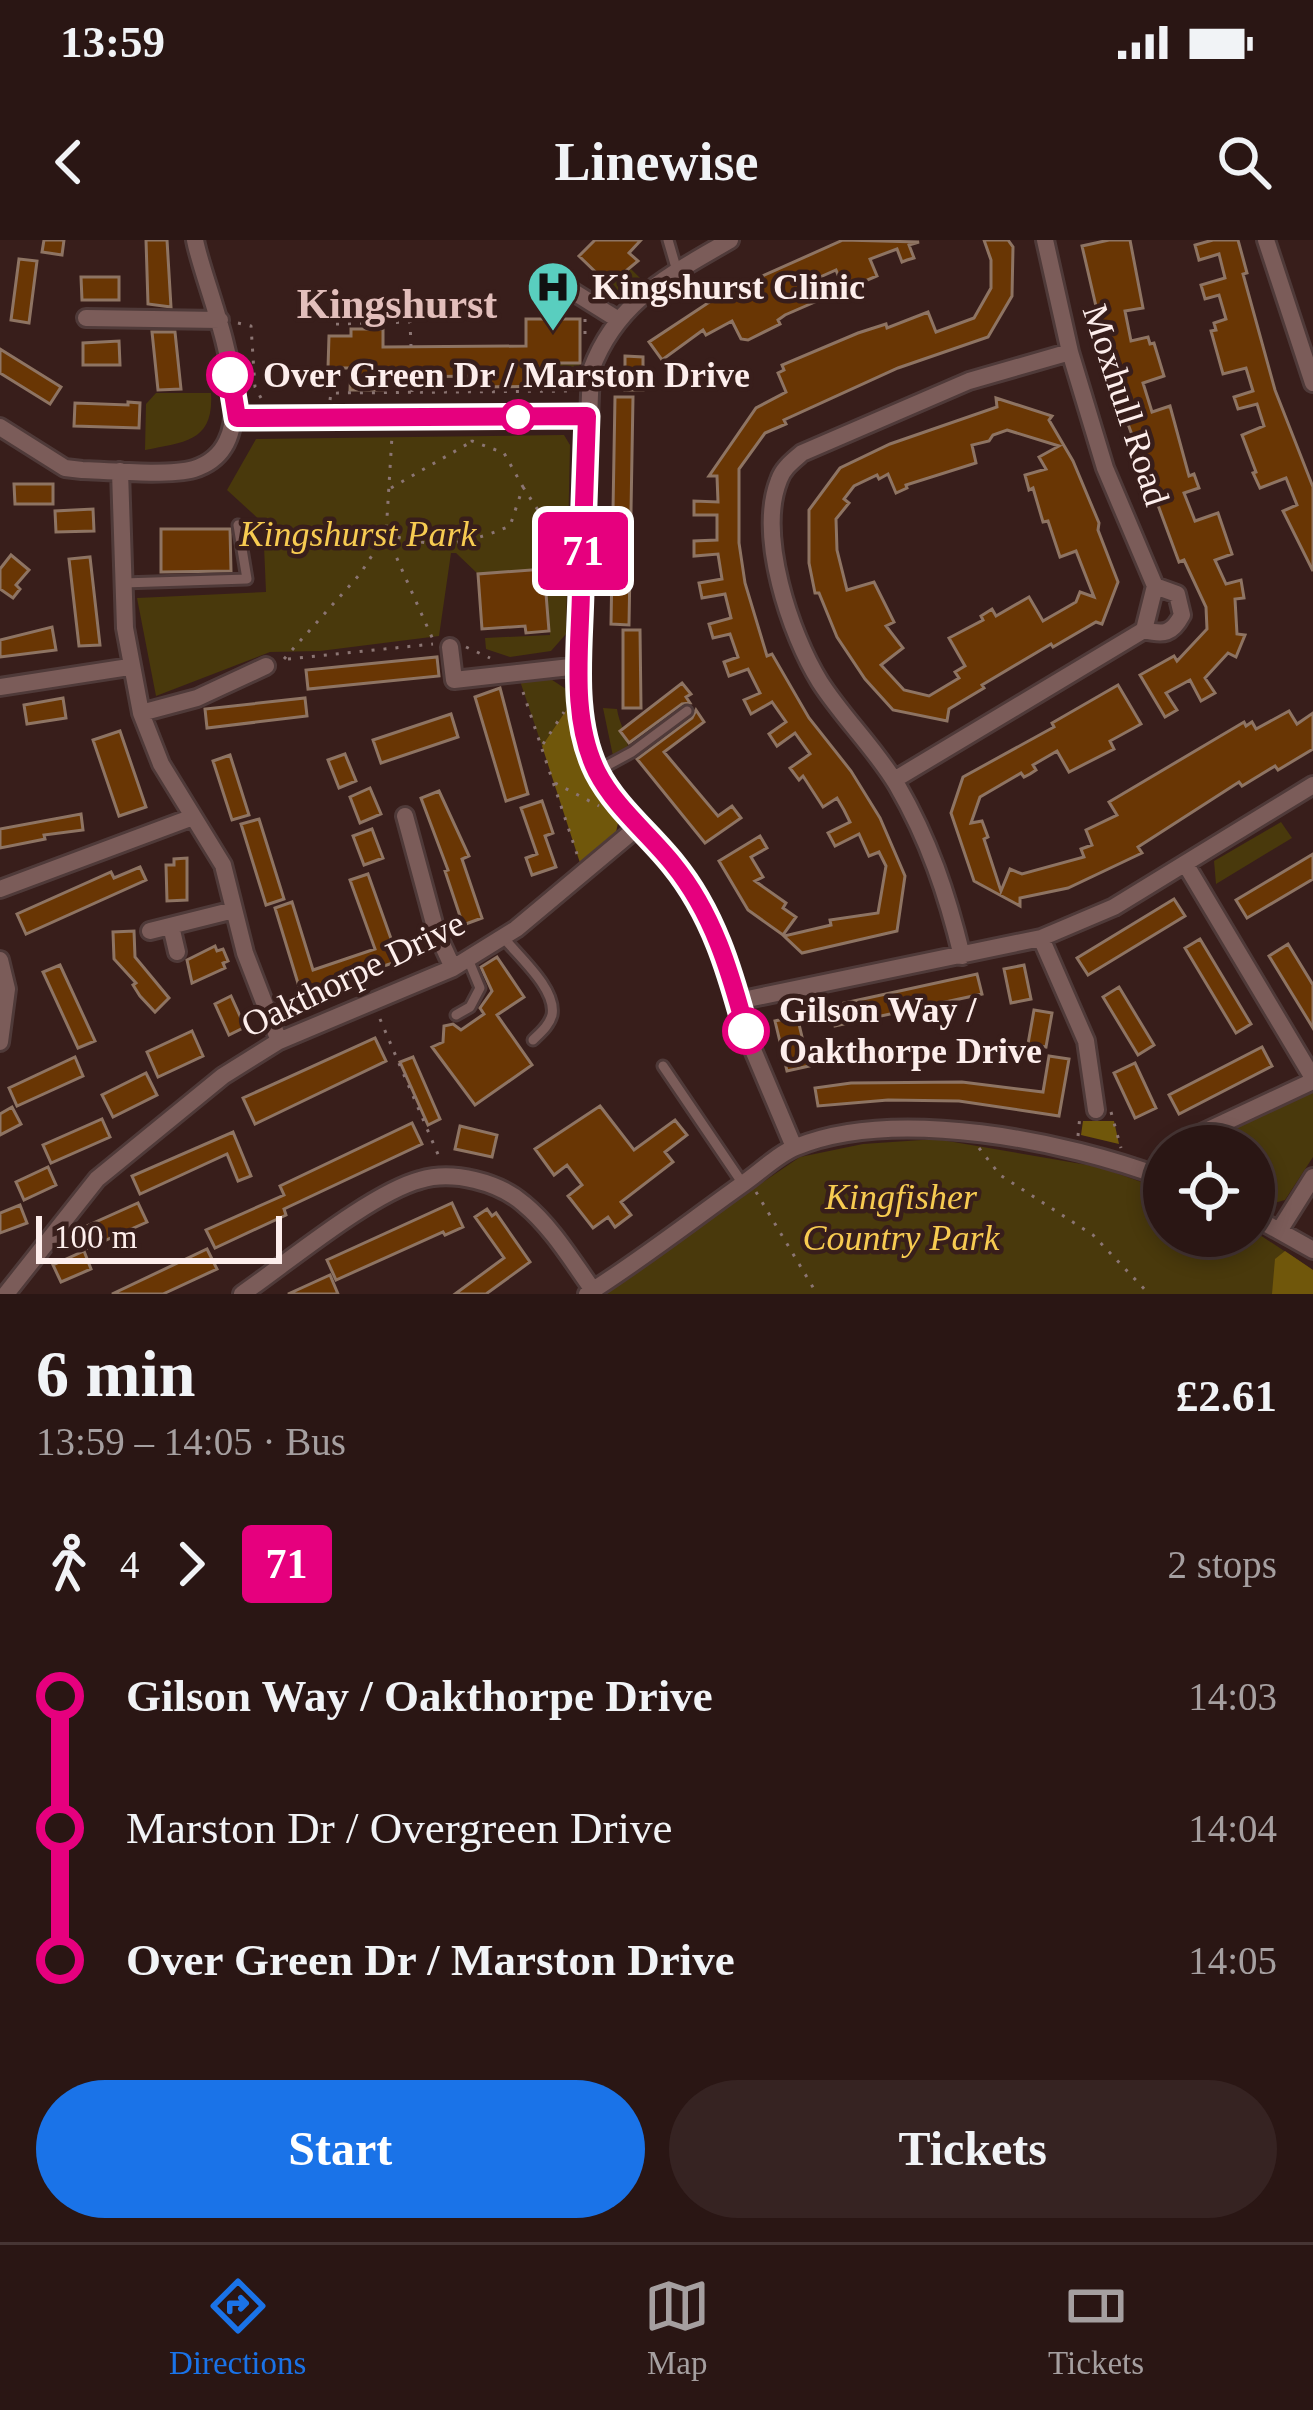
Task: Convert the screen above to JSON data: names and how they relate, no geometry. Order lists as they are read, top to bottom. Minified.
{"streets":{"street":["Moxhull Road","Oakthorpe Drive"]},"districts":["Kingshurst"],"parks":["Kingshurst Park","Kingfisher Country Park"],"places":{"hospital":["Kingshurst Clinic"],"other":["Over Green Dr / Marston Drive","Gilson Way / Oakthorpe Drive"]},"lines":["bus line 71"],"scale_bar":"100 m","page":{"status":"13:59","header":"Linewise","on_map":"71","scale":"100 m","heading":["6 min","13:59 – 14:05 · Bus","£2.61"],"legs":["4","71","2 stops"],"list":[{"name":"Gilson Way / Oakthorpe Drive","value":"14:03"},{"name":"Marston Dr / Overgreen Drive","value":"14:04"},{"name":"Over Green Dr / Marston Drive","value":"14:05"}],"buttons":["Start","Tickets"],"tabs":["Directions","Map","Tickets"]}}
